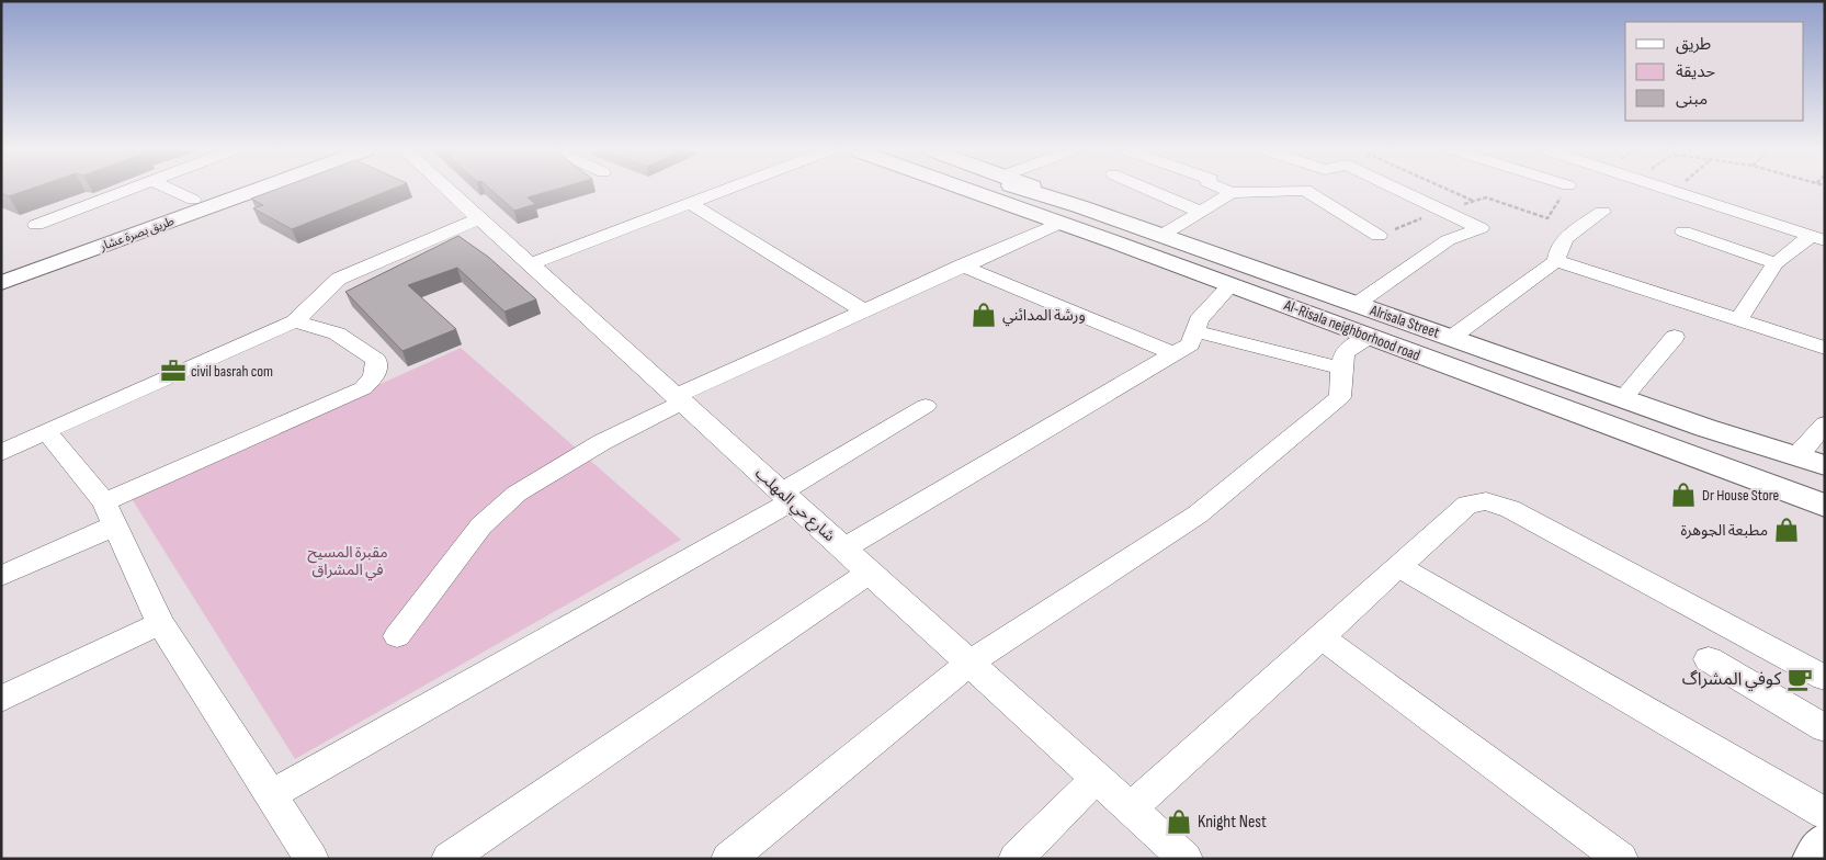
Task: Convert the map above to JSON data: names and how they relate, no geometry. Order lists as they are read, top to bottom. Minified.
{"streets":{"main road":["طريق بصرة عشار","Alrisala Street","Al-Risala neighborhood road"],"street":["شارع حي المهلب"]},"crossings":[["Alrisala Street","Al-Risala neighborhood road"]],"parks":["مقبرة المسيح في المشراق"],"places":{"shop":["ورشة المدائني","Dr House Store","مطبعة الجوهرة","Knight Nest"],"office":["civil basrah com"],"cafe":["كوفي المشراگ"]},"legend":["طريق","حديقة","مبنى"]}
